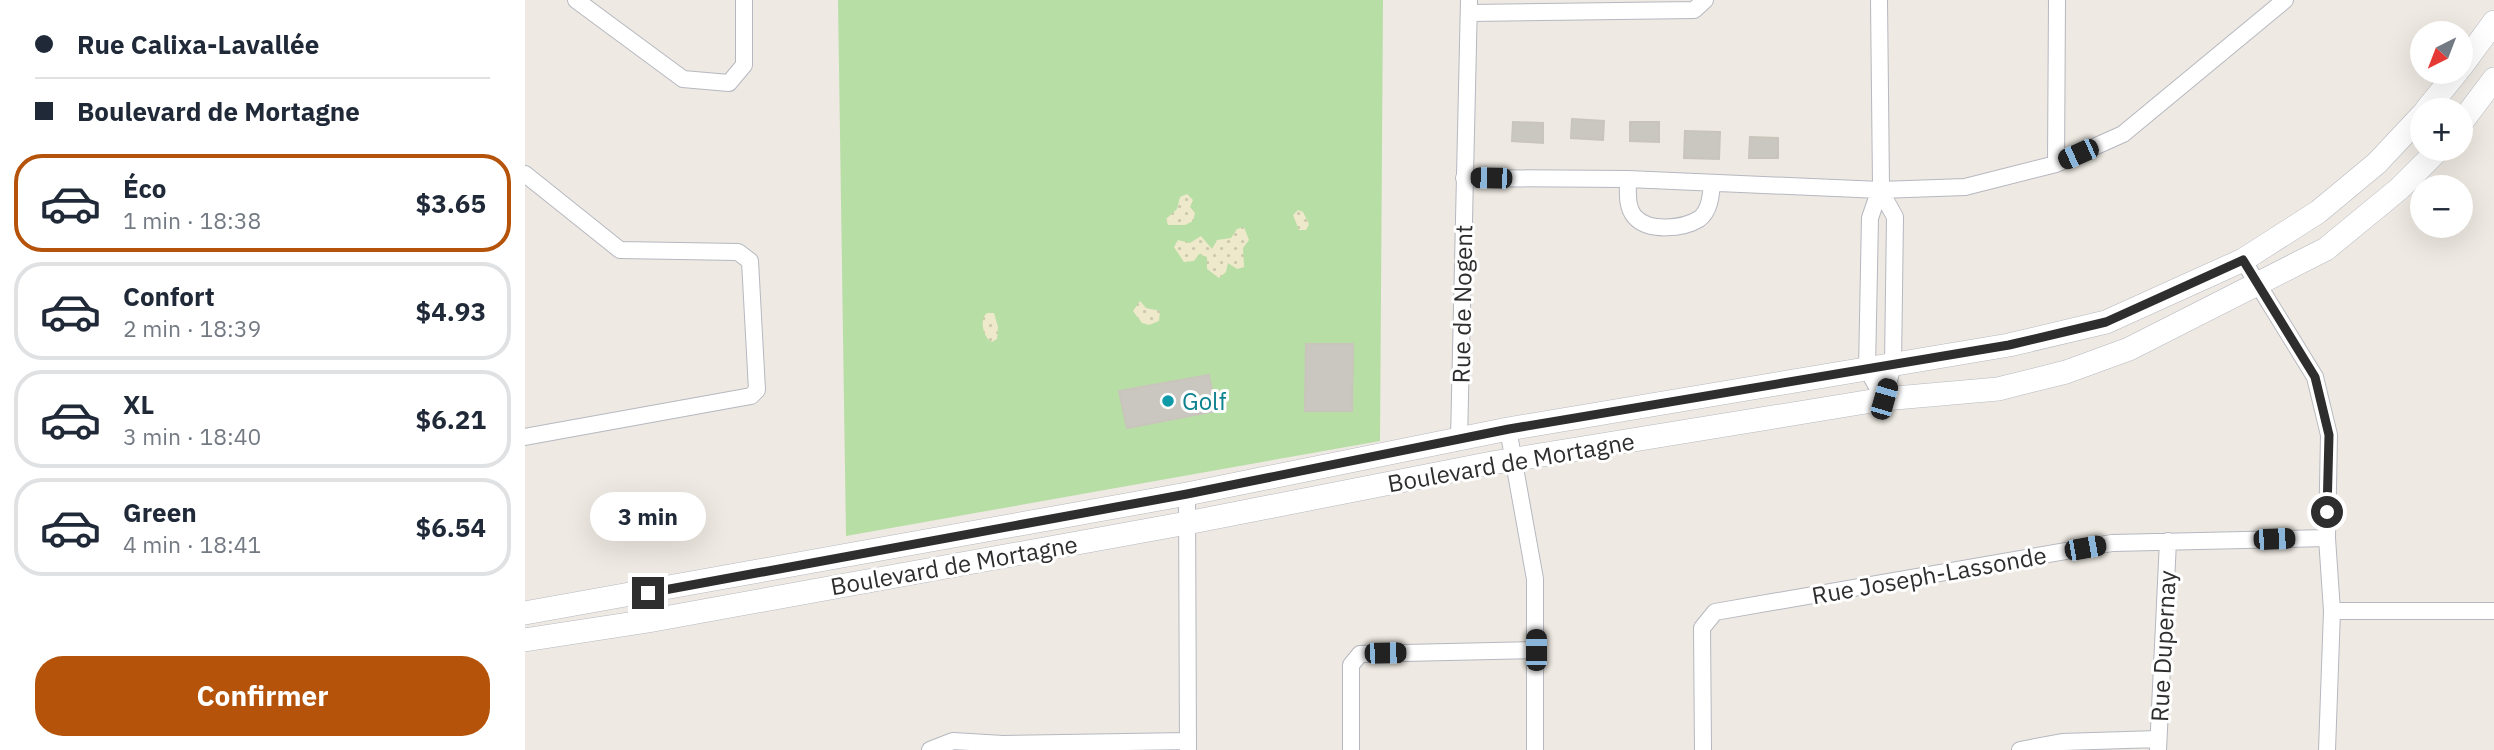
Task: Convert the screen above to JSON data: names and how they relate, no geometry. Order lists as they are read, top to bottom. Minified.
{"streets":{"main road":["Boulevard de Mortagne"],"street":["Rue de Nogent","Rue Joseph-Lassonde","Rue Dupernay"]},"crossings":[["Rue de Nogent","Boulevard de Mortagne"],["Rue Joseph-Lassonde","Rue Dupernay"]],"places":["Golf"],"north":"bottom left","page":{"banner":["Rue Calixa-Lavallée","Boulevard de Mortagne"],"map_buttons":["+","−"],"list":[{"name":"Éco","note":"1 min · 18:38","value":"$3.65"},{"name":"Confort","note":"2 min · 18:39","value":"$4.93"},{"name":"XL","note":"3 min · 18:40","value":"$6.21"},{"name":"Green","note":"4 min · 18:41","value":"$6.54"}],"bubble":"3 min","buttons":"Confirmer"}}
